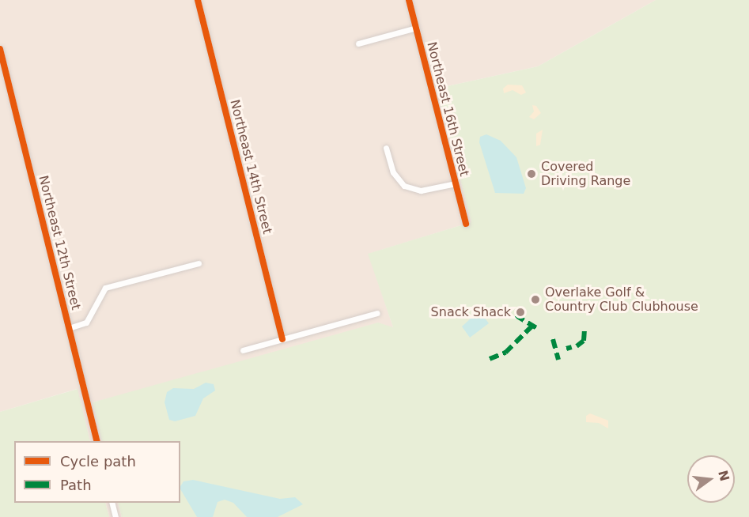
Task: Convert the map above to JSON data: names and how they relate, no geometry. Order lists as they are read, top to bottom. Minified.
{"streets":{"street":["Northeast 16th Street","Northeast 14th Street","Northeast 12th Street"]},"places":["Covered Driving Range","Overlake Golf & Country Club Clubhouse","Snack Shack"],"legend":["Cycle path","Path"],"north":"right"}
